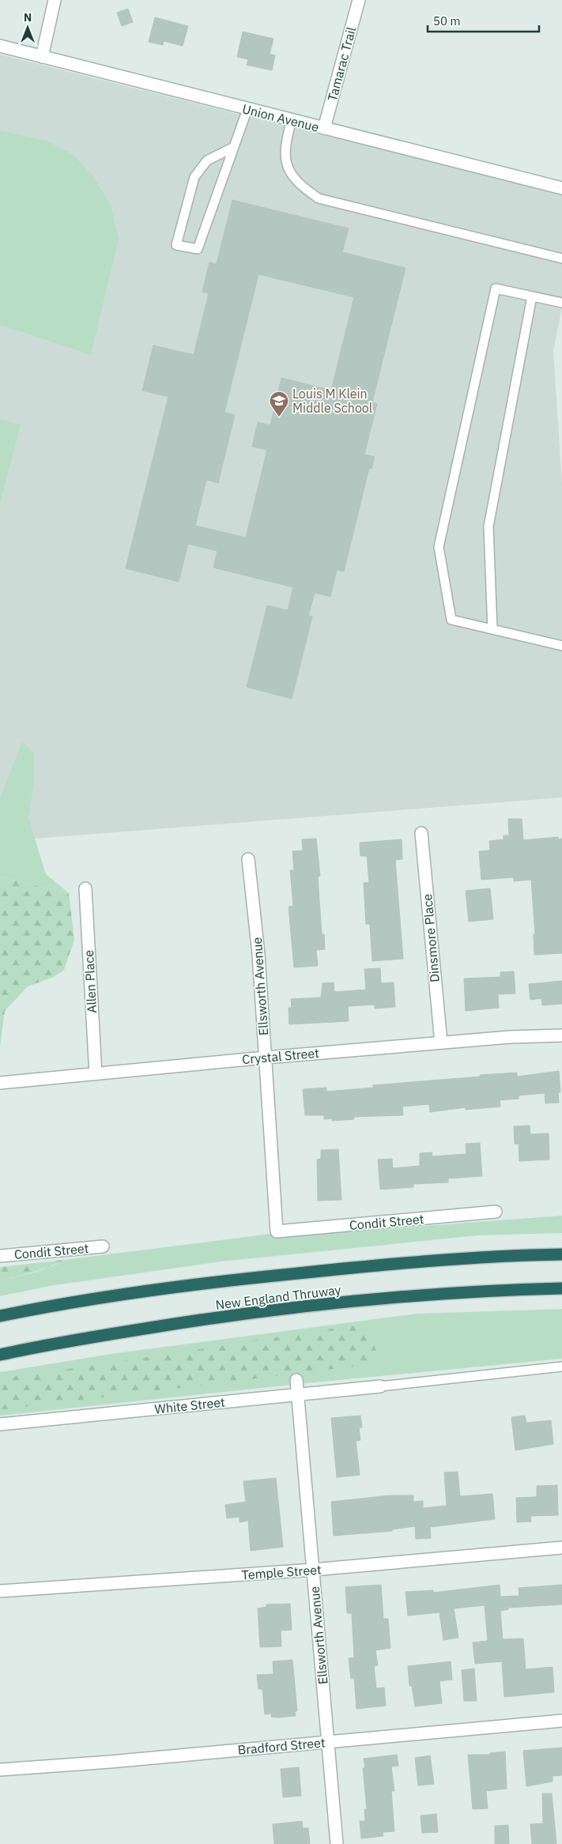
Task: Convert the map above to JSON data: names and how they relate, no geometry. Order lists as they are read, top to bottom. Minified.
{"streets":{"highway":["New England Thruway"],"street":["Tamarac Trail","Union Avenue","Dinsmore Place","Allen Place","Ellsworth Avenue","Crystal Street","Condit Street","White Street","Temple Street","Bradford Street"]},"crossings":[["Tamarac Trail","Union Avenue"],["Dinsmore Place","Crystal Street"],["Allen Place","Crystal Street"],["Ellsworth Avenue","Crystal Street"],["Ellsworth Avenue","Condit Street"],["Ellsworth Avenue","White Street"],["Ellsworth Avenue","Temple Street"],["Ellsworth Avenue","Bradford Street"]],"places":{"school or university":["Louis M Klein Middle School"]},"scale_bar":"50 m","north":"top"}
